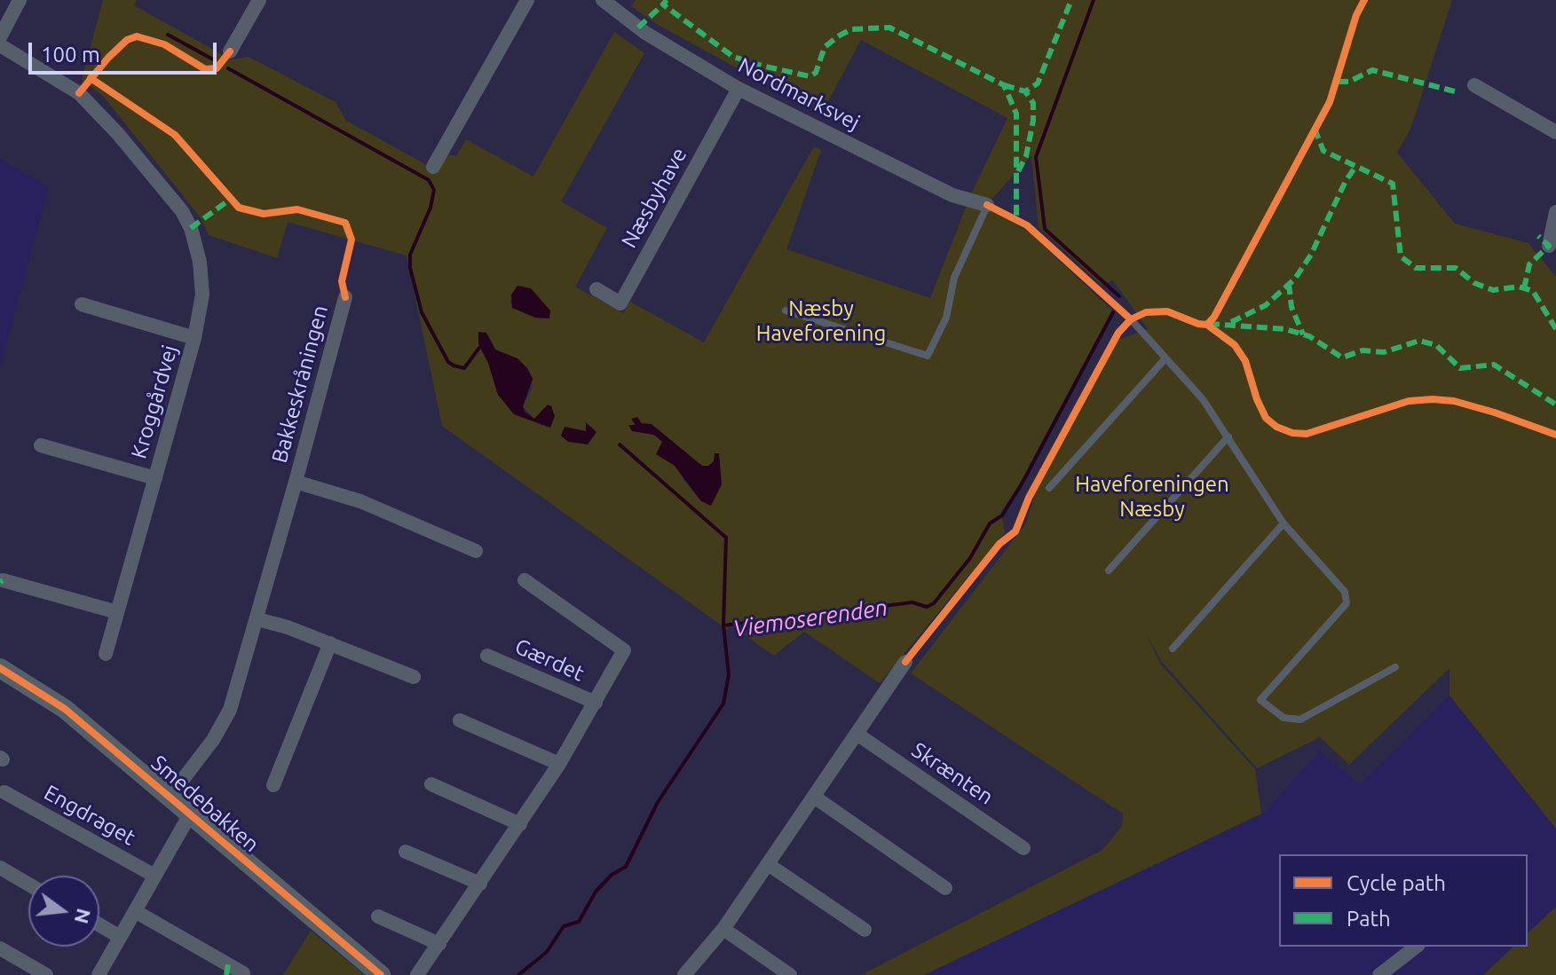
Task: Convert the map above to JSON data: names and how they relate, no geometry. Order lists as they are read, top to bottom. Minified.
{"streets":{"street":["Nordmarksvej","Næsbyhave","Bakkeskråningen","Kroggårdvej","Gærdet","Skrænten","Smedebakken","Engdraget"]},"crossings":[["Nordmarksvej","Næsbyhave"],["Bakkeskråningen","Smedebakken"]],"water":["Viemoserenden"],"parks":["Næsby Haveforening","Haveforeningen Næsby"],"legend":["Cycle path","Path"],"scale_bar":"100 m","north":"right"}
